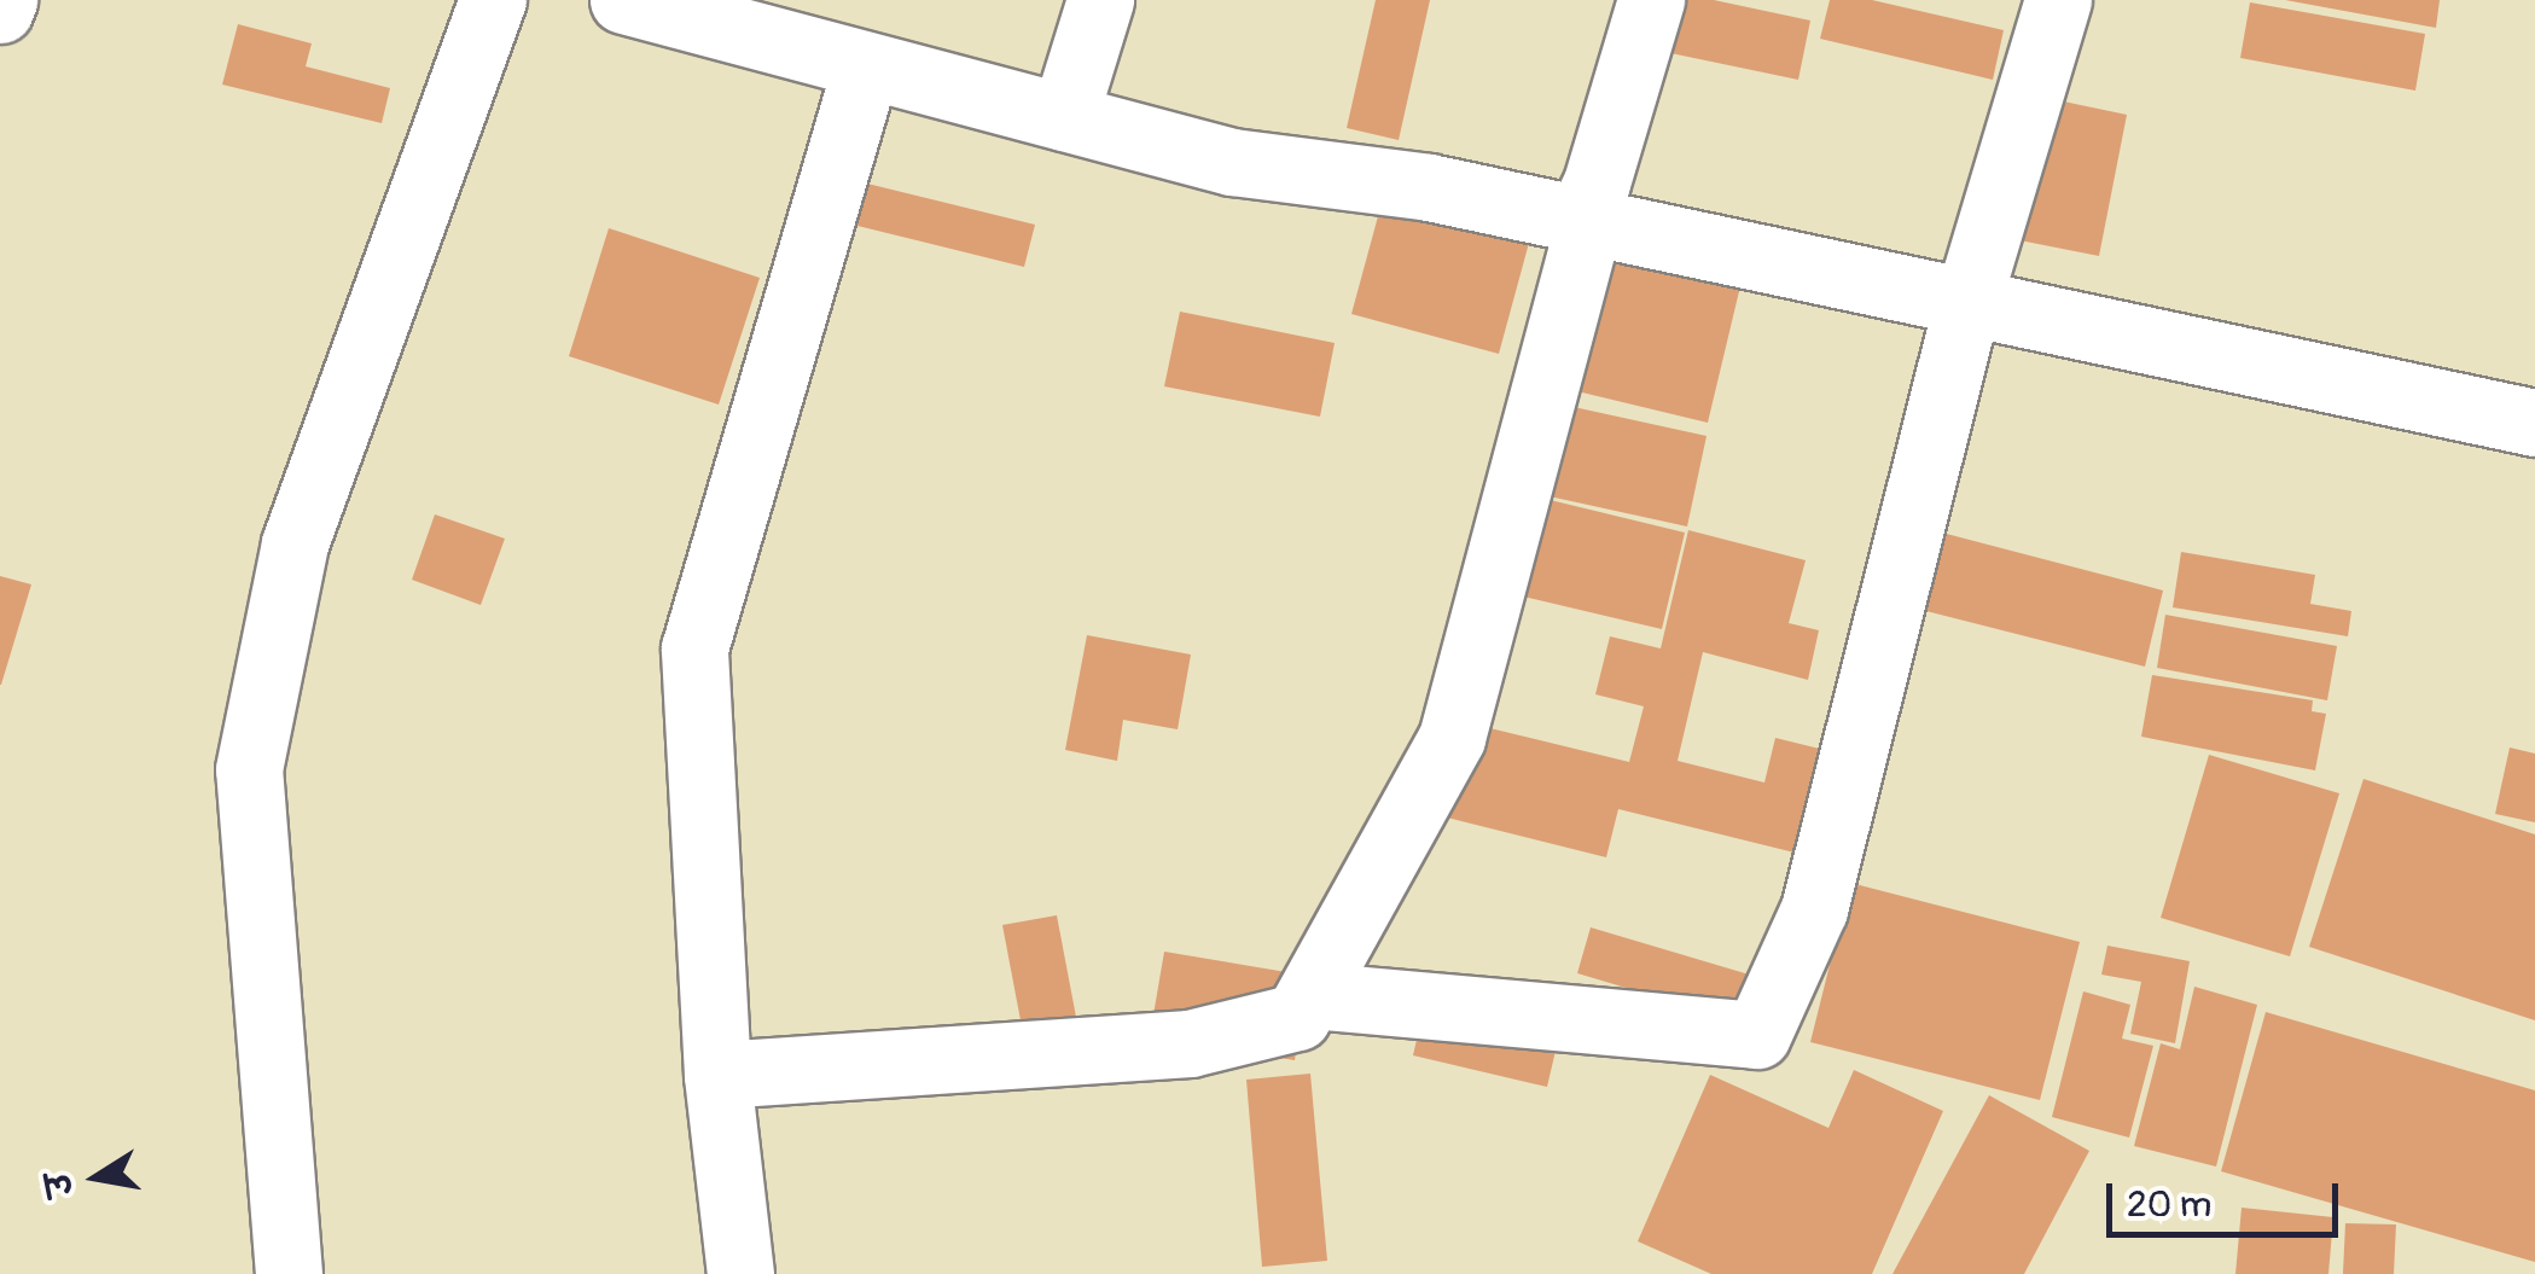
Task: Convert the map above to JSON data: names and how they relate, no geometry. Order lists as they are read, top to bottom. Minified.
{"scale_bar":"20 m","north":"left"}
